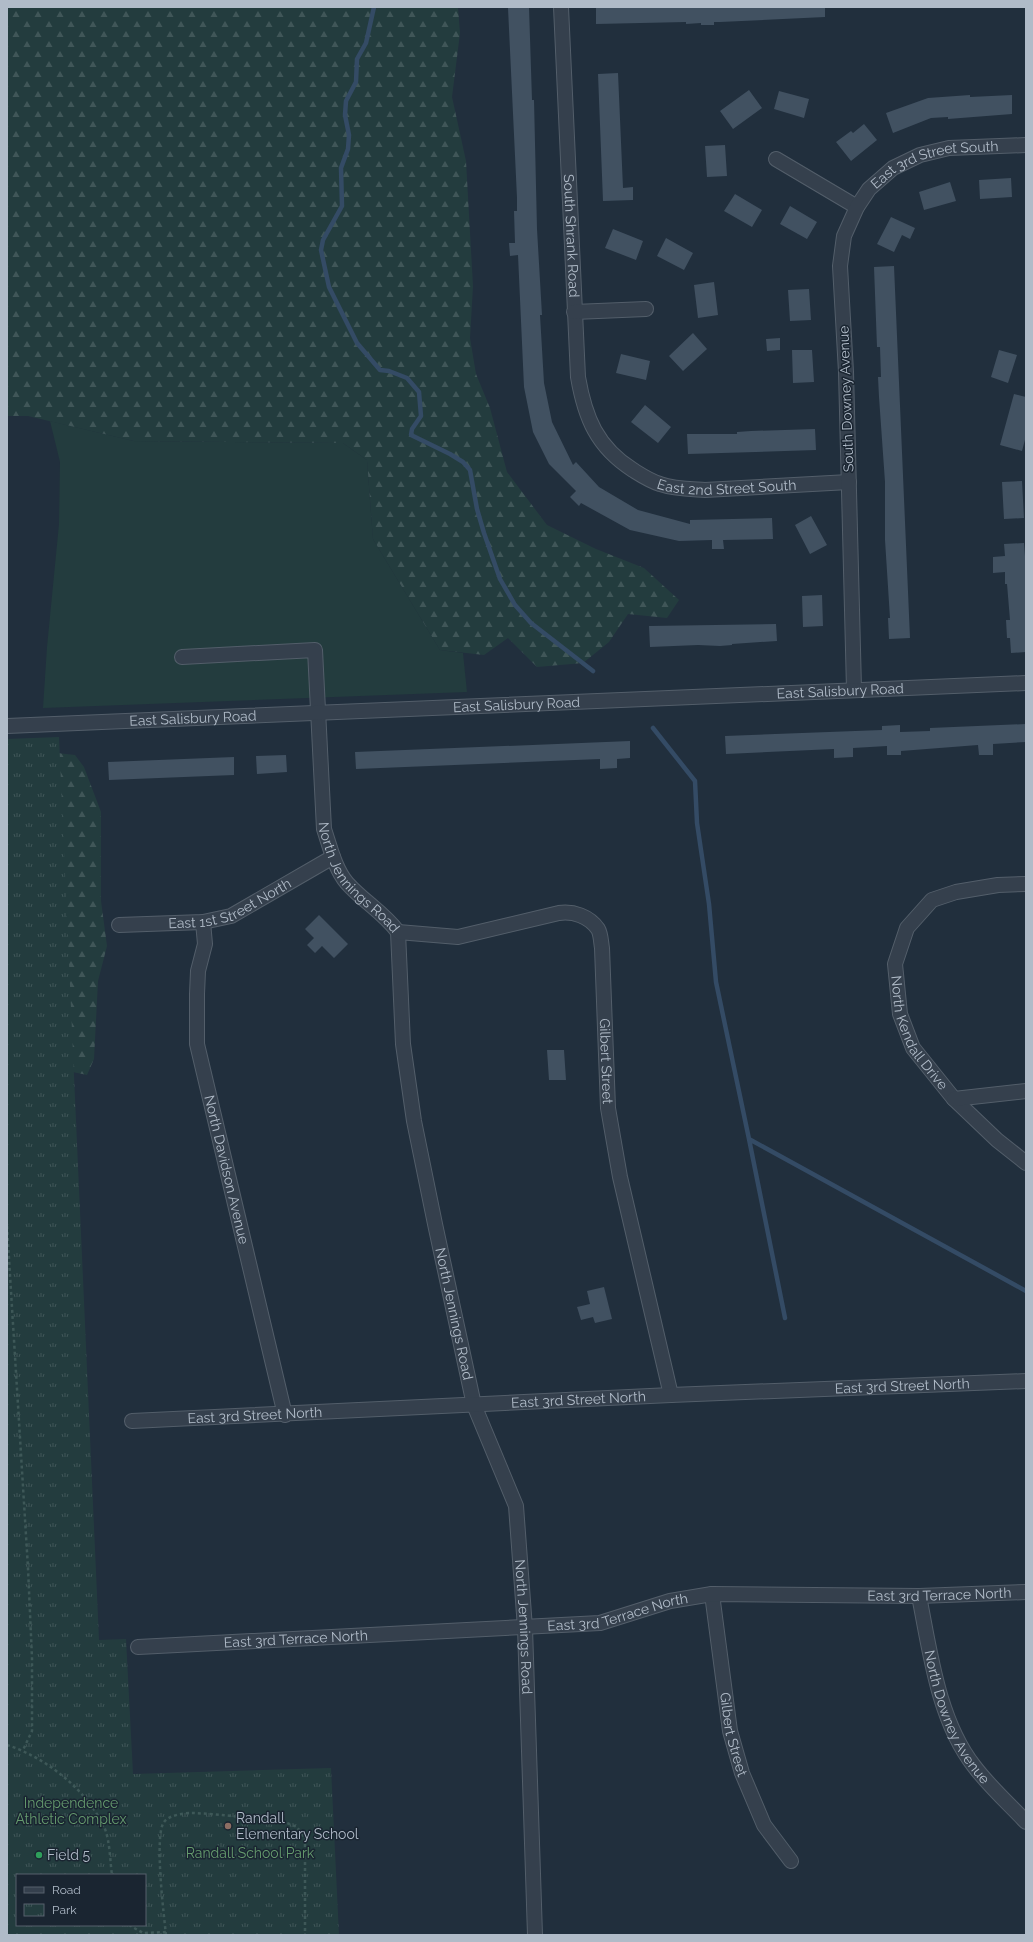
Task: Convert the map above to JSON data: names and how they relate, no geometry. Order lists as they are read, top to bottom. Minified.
{"streets":{"street":["East 3rd Street South","South Shrank Road","South Downey Avenue","East 2nd Street South","East Salisbury Road","North Jennings Road","East 1st Street North","North Kendall Drive","Gilbert Street","North Davidson Avenue","East 3rd Street North","East 3rd Terrace North","North Downey Avenue"]},"crossings":[["East 3rd Street South","South Downey Avenue"],["South Shrank Road","East 2nd Street South"],["South Downey Avenue","East 2nd Street South"],["South Downey Avenue","East Salisbury Road"],["East Salisbury Road","North Jennings Road"],["North Jennings Road","East 1st Street North"],["North Jennings Road","Gilbert Street"],["North Jennings Road","East 3rd Street North"],["North Jennings Road","East 3rd Terrace North"],["East 1st Street North","North Davidson Avenue"],["Gilbert Street","East 3rd Street North"],["Gilbert Street","East 3rd Terrace North"],["North Davidson Avenue","East 3rd Street North"],["East 3rd Terrace North","North Downey Avenue"]],"parks":["Independence Athletic Complex","Randall School Park"],"places":["Randall Elementary School","Field 5"],"legend":["Road","Park"]}
